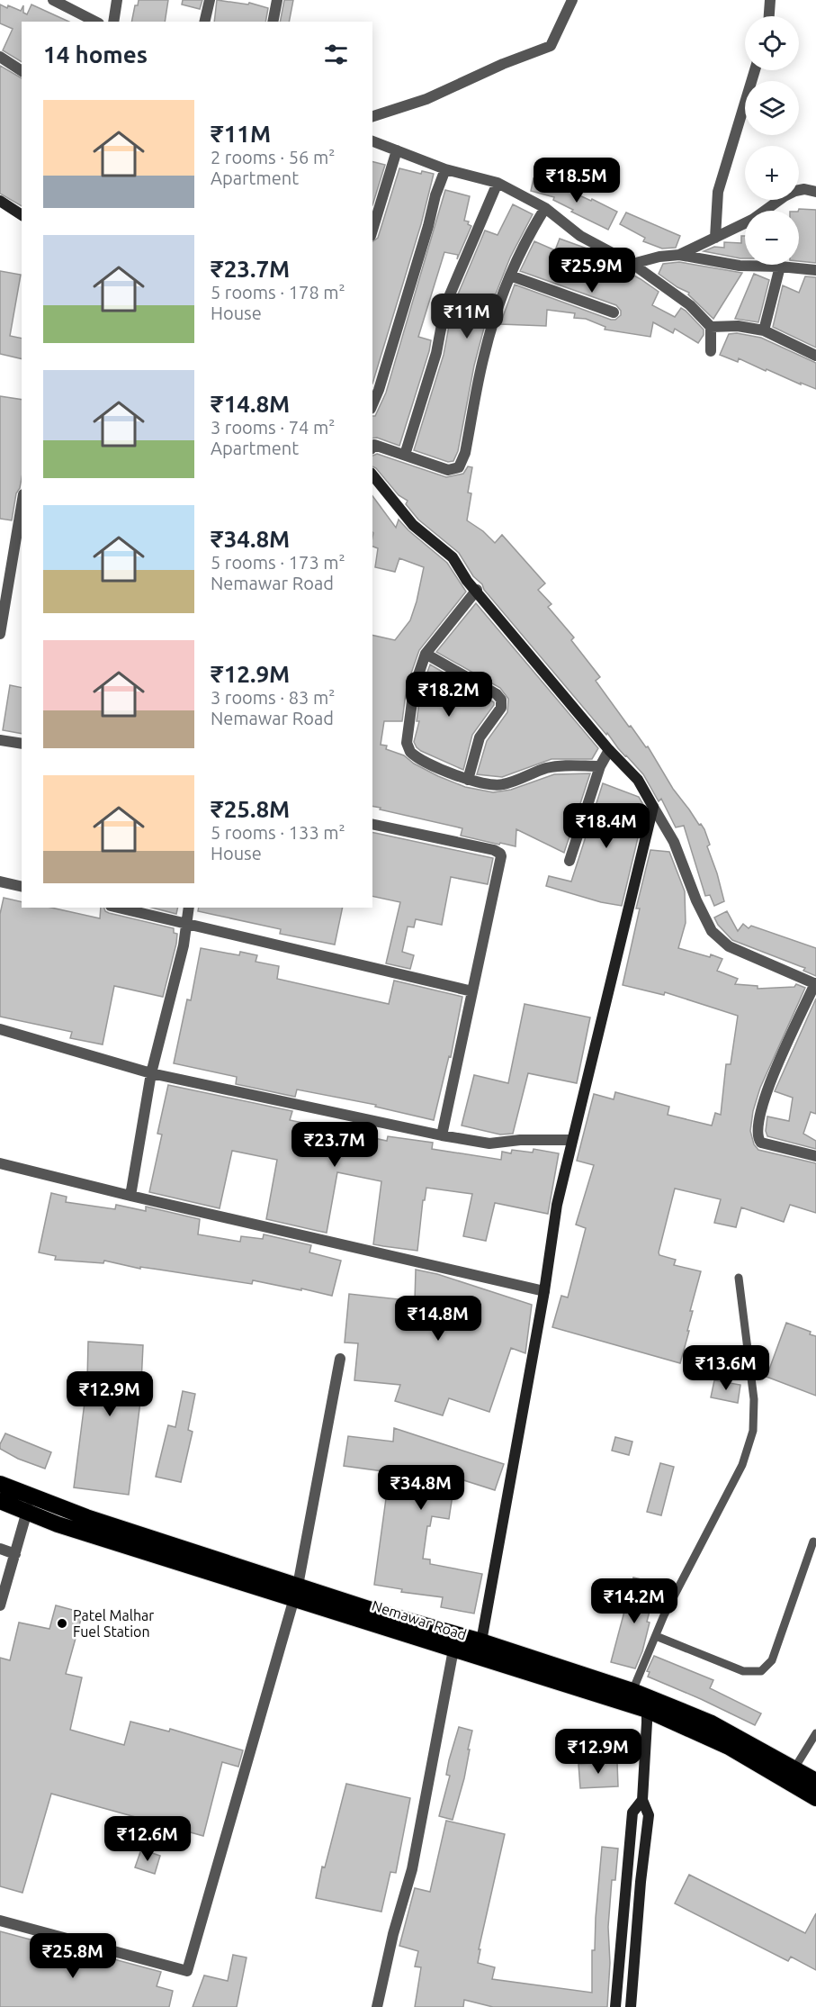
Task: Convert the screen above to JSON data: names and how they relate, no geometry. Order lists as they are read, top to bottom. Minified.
{"streets":{"highway":["Nemawar Road"]},"places":["Patel Malhar Fuel Station"],"page":{"map_buttons":["+","−"],"heading":"14 homes","list":[{"name":"₹11M","note":"2 rooms · 56 m² · Apartment"},{"name":"₹23.7M","note":"5 rooms · 178 m² · House"},{"name":"₹14.8M","note":"3 rooms · 74 m² · Apartment"},{"name":"₹34.8M","note":"5 rooms · 173 m² · Nemawar Road"},{"name":"₹12.9M","note":"3 rooms · 83 m² · Nemawar Road"},{"name":"₹25.8M","note":"5 rooms · 133 m² · House"}],"price":["₹18.5M","₹25.9M","₹11M","₹18.2M","₹18.4M","₹23.7M","₹14.8M","₹13.6M","₹12.9M","₹34.8M","₹14.2M","₹12.9M","₹12.6M","₹25.8M"]}}
